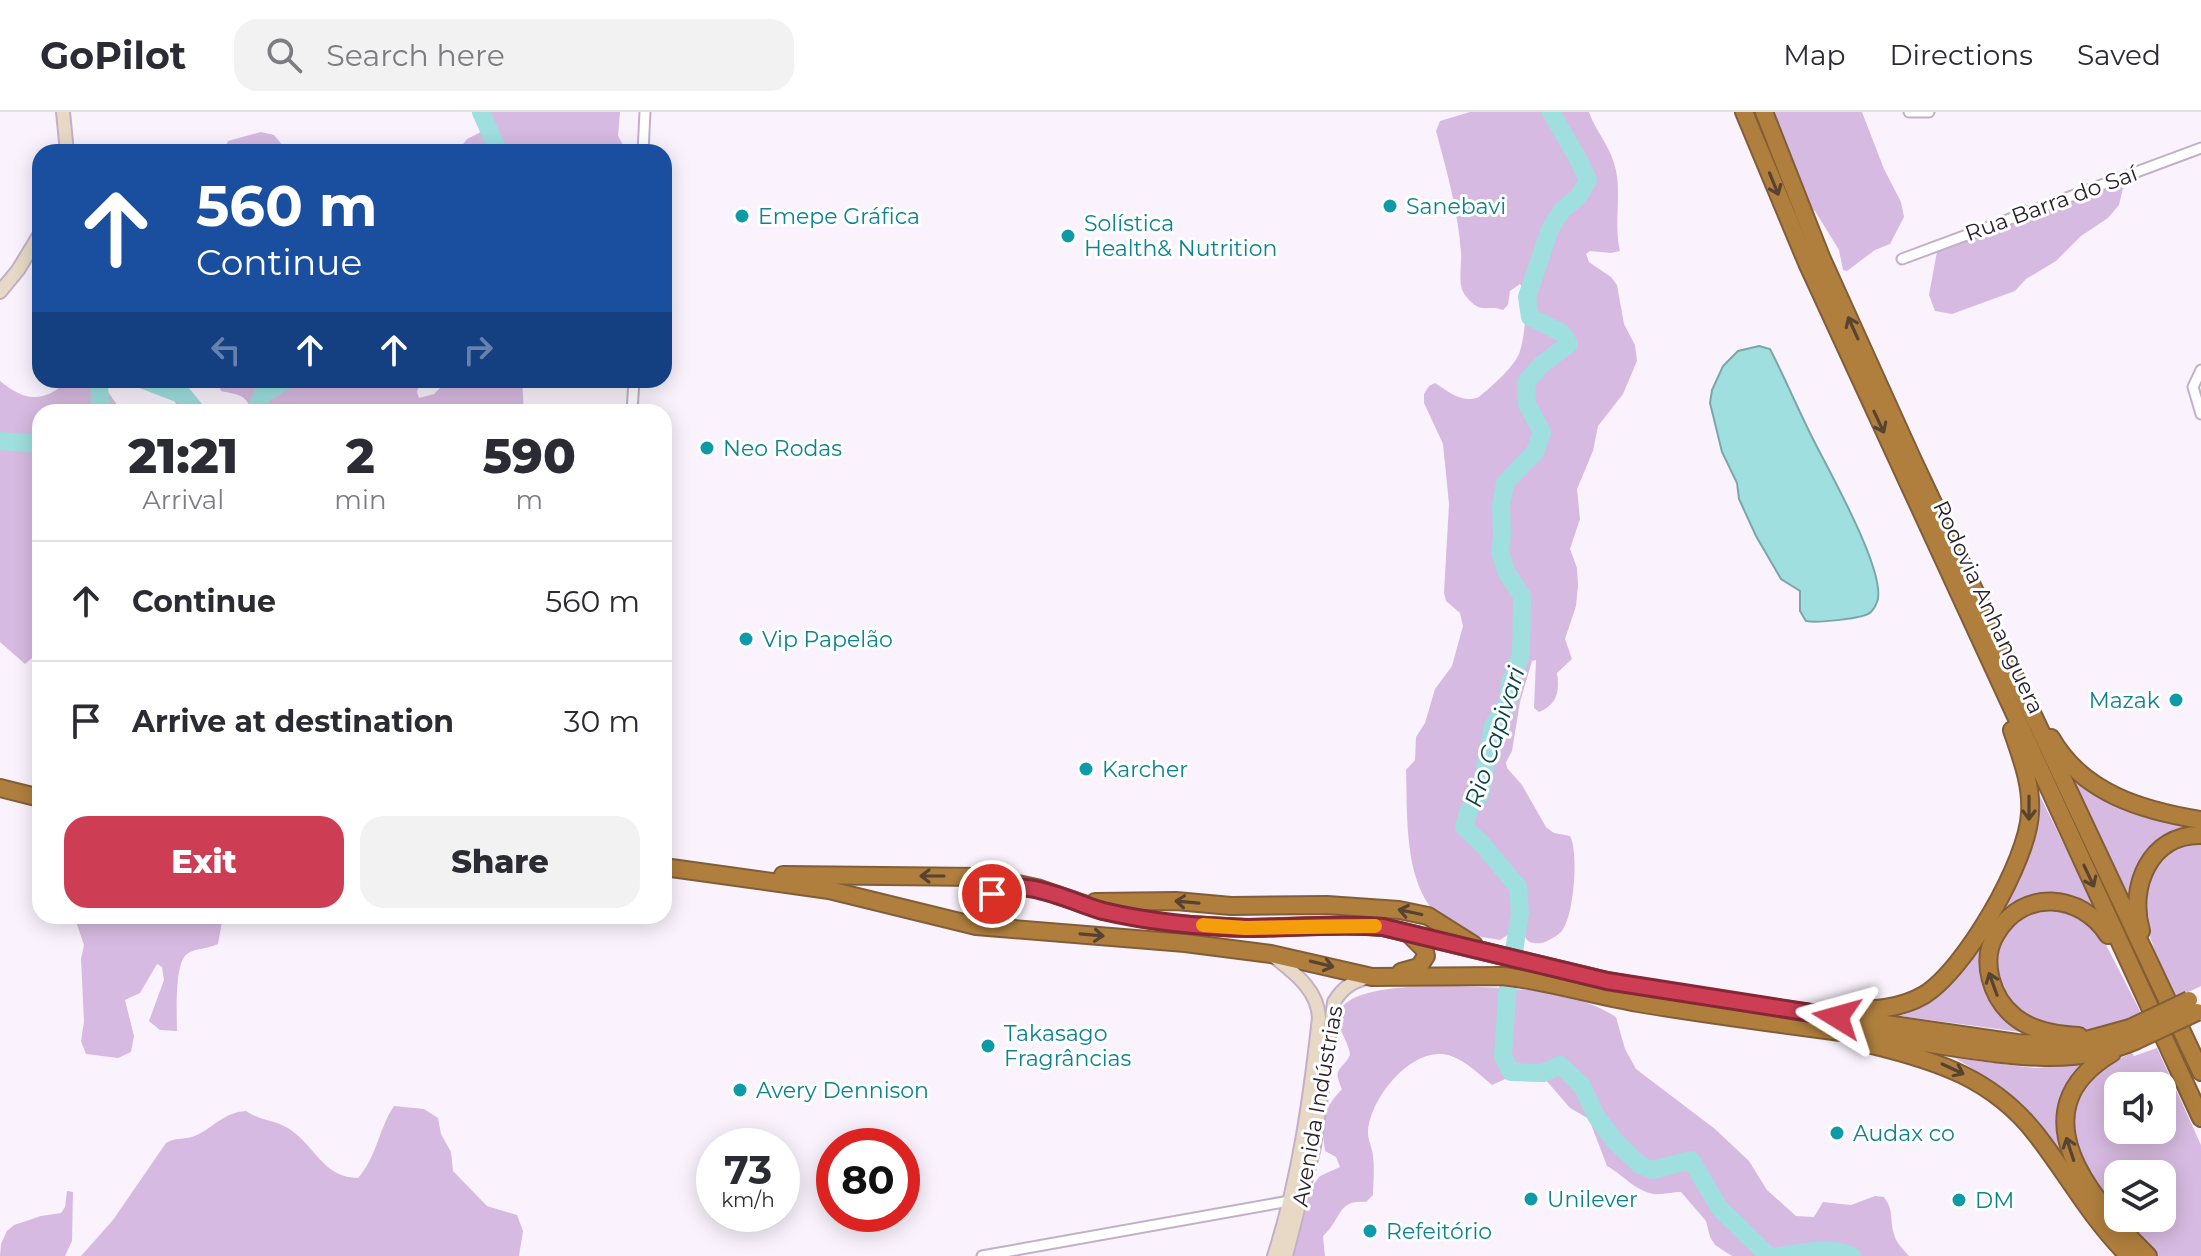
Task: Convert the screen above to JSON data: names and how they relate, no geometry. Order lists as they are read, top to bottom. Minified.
{"streets":{"highway":["Rodovia Anhanguera"],"street":["Rua Barra do Saí","Avenida Indústrias"]},"water":["Rio Capivari"],"places":["Sanebavi","Emepe Gráfica","Solística Health& Nutrition","Neo Rodas","Vip Papelão","Mazak","Karcher","Takasago Fragrâncias","Avery Dennison","Audax co","Unilever","DM","Refeitório"],"page":{"header":"GoPilot","search":"Search here","nav":["Map","Directions","Saved"],"turn":["560 m","Continue"],"eta":["21:21","Arrival","2","min","590","m"],"list":[{"name":"Continue","value":"560 m"},{"name":"Arrive at destination","value":"30 m"}],"buttons":["Exit","Share"],"speed":"73 km/h","limit":"80"}}
